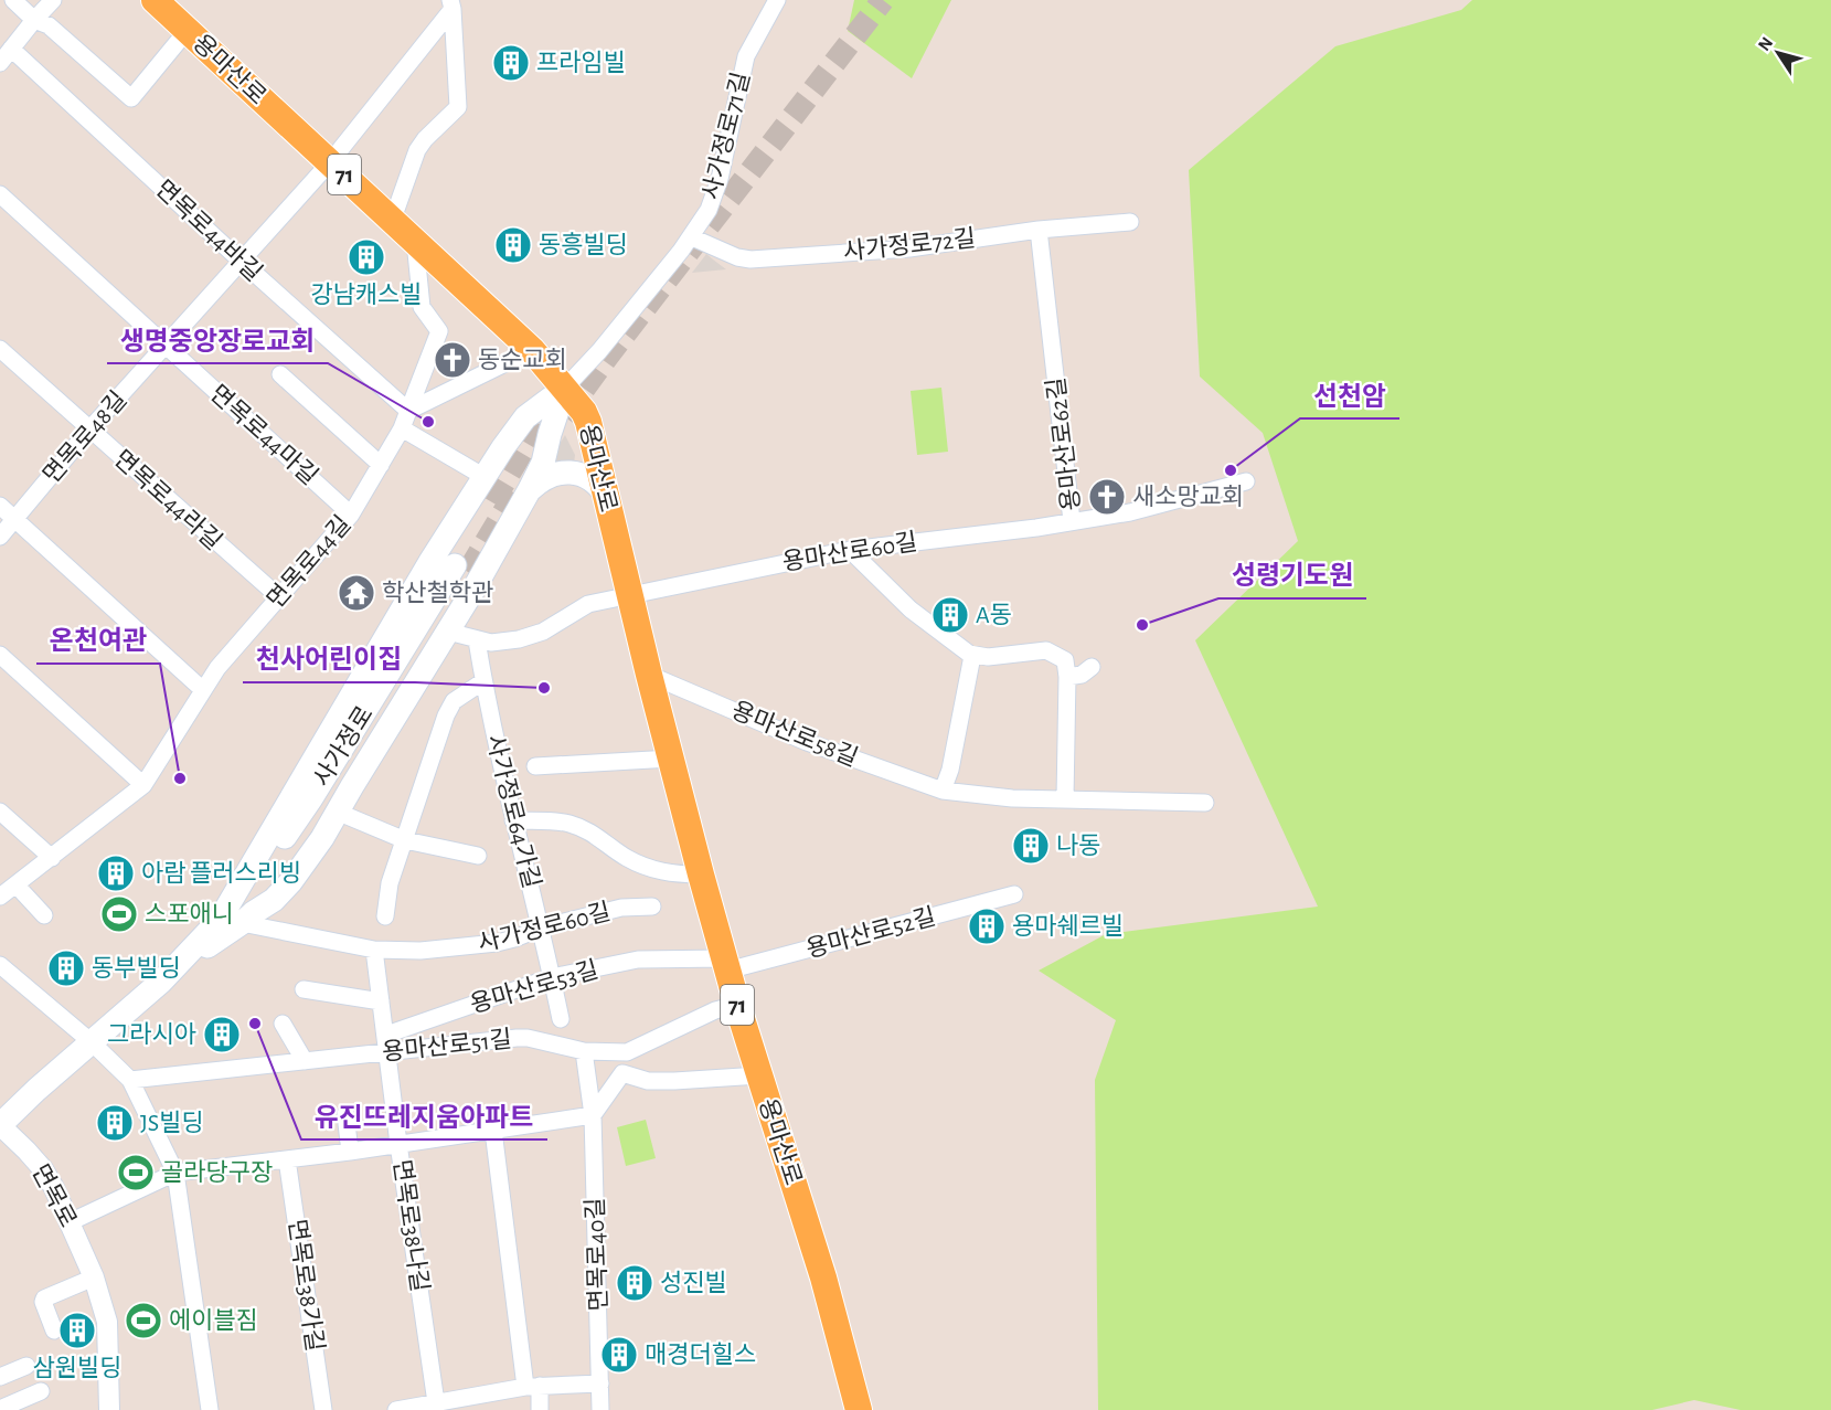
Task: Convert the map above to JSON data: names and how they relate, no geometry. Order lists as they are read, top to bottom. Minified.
{"streets":{"main road":["용마산로","71","사가정로"],"street":["사가정로71길","면목로44바길","사가정로72길","면목로44마길","면목로48길","용마산로62길","면목로44라길","용마산로60길","면목로44길","용마산로58길","사가정로64가길","사가정로60길","용마산로52길","용마산로53길","용마산로51길","면목로","면목로38나길","면목로40길","면목로38가길"]},"crossings":[["용마산로","사가정로71길"],["용마산로","면목로48길"],["용마산로","용마산로60길"],["용마산로","용마산로58길"],["용마산로","용마산로52길"],["용마산로","용마산로53길"],["용마산로","용마산로51길"],["사가정로71길","사가정로72길"],["면목로44바길","면목로48길"],["면목로44바길","면목로44길"],["사가정로72길","용마산로62길"],["면목로44마길","면목로48길"],["면목로44마길","면목로44길"],["면목로48길","면목로44라길"],["용마산로62길","용마산로60길"],["면목로44라길","면목로44길"],["용마산로60길","사가정로64가길"],["사가정로","사가정로60길"],["사가정로64가길","사가정로60길"],["사가정로64가길","용마산로53길"],["사가정로60길","면목로38나길"],["용마산로52길","용마산로53길"],["용마산로53길","용마산로51길"],["용마산로53길","면목로38나길"],["용마산로51길","면목로38나길"],["용마산로51길","면목로40길"]],"places":{"building":["프라임빌","동흥빌딩","강남캐스빌","A동","나동","아람 플러스리빙","용마쉐르빌","동부빌딩","그라시아","JS빌딩","성진빌","삼원빌딩","매경더힐스"],"church":["동순교회","새소망교회"],"other":["생명중앙장로교회","선천암","성령기도원","천사어린이집","온천여관","유진뜨레지움아파트"],"temple":["학산철학관"],"sports":["스포애니","골라당구장","에이블짐"]},"north":"top left"}
